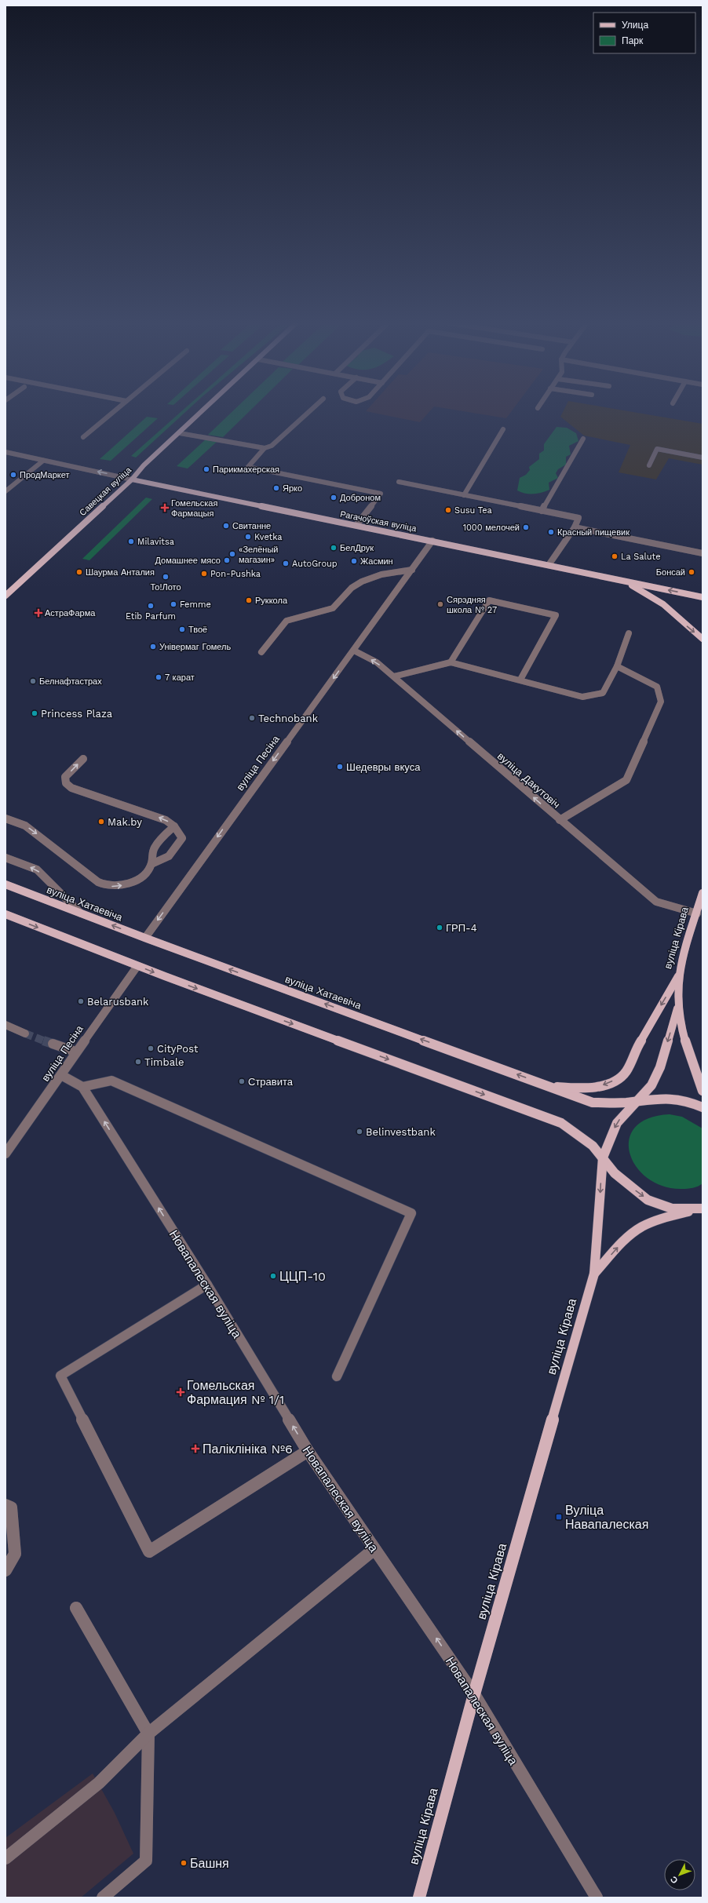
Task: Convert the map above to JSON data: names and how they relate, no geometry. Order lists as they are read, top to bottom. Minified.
{"streets":{"main road":["Савецкая вуліца","Рагачоўская вуліца","вуліца Хатаевіча","вуліца Кірава"],"street":["вуліца Песіна","вуліца Дакутовіч","Новапалеская вуліца"]},"crossings":[["Савецкая вуліца","Рагачоўская вуліца"],["Рагачоўская вуліца","вуліца Песіна"],["вуліца Песіна","вуліца Дакутовіч"],["вуліца Песіна","вуліца Хатаевіча"],["вуліца Песіна","Новапалеская вуліца"],["вуліца Дакутовіч","вуліца Кірава"],["вуліца Хатаевіча","вуліца Кірава"],["вуліца Кірава","Новапалеская вуліца"]],"one_way":["вуліца Песіна","вуліца Дакутовіч","Новапалеская вуліца"],"places":{"other":["Парикмахерская","ПродМаркет","Ярко","Доброном","Susu Tea","Свитанне","1000 мелочей","Красный пищевик","Kvetka","Milavitsa","БелДрук","«Зелёный магазин»","La Salute","Домашнее мясо","Жасмин","AutoGroup","Шаурма Анталия","Бонсай","Pon-Pushka","То!Лото","Руккола","Femme","Сярэдняя школа № 27","Etib Parfum","Твоё","Універмаг Гомель","7 карат","Белнафтастрах","Princess Plaza","Technobank","Шедевры вкуса","Mak.by","ГРП-4","Belarusbank","CityPost","Timbale","Стравита","Belinvestbank","ЦЦП-10","Башня"],"health":["Гомельская Фармацыя","АстраФарма","Гомельская Фармация № 1/1","Паліклініка №6"],"transit":["Вуліца Навапалеская"]},"legend":["Улица","Парк"],"north":"bottom left"}
